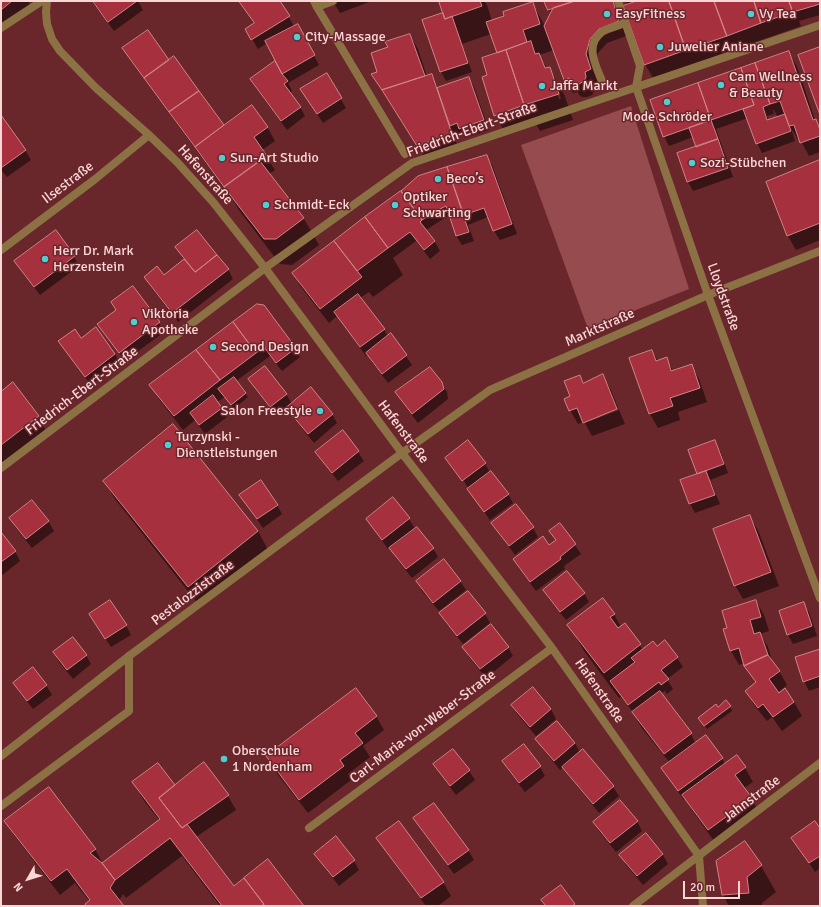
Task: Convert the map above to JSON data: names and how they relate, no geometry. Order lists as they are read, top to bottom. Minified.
{"streets":{"street":["Friedrich-Ebert-Straße","Hafenstraße","Ilsestraße","Lloydstraße","Marktstraße","Pestalozzistraße","Carl-Maria-von-Weber-Straße","Jahnstraße"]},"crossings":[["Friedrich-Ebert-Straße","Hafenstraße"],["Friedrich-Ebert-Straße","Lloydstraße"],["Hafenstraße","Ilsestraße"],["Hafenstraße","Marktstraße"],["Hafenstraße","Pestalozzistraße"],["Hafenstraße","Carl-Maria-von-Weber-Straße"],["Hafenstraße","Jahnstraße"],["Lloydstraße","Marktstraße"],["Marktstraße","Pestalozzistraße"]],"places":["EasyFitness","Vy Tea","City-Massage","Juwelier Aniane","Cam Wellness & Beauty","Jaffa Markt","Mode Schröder","Sun-Art Studio","Sozi-Stübchen","Beco’s","Schmidt-Eck","Optiker Schwarting","Herr Dr. Mark Herzenstein","Viktoria Apotheke","Second Design","Salon Freestyle","Turzynski - Dienstleistungen","Oberschule 1 Nordenham"],"scale_bar":"20 m","north":"bottom left"}
